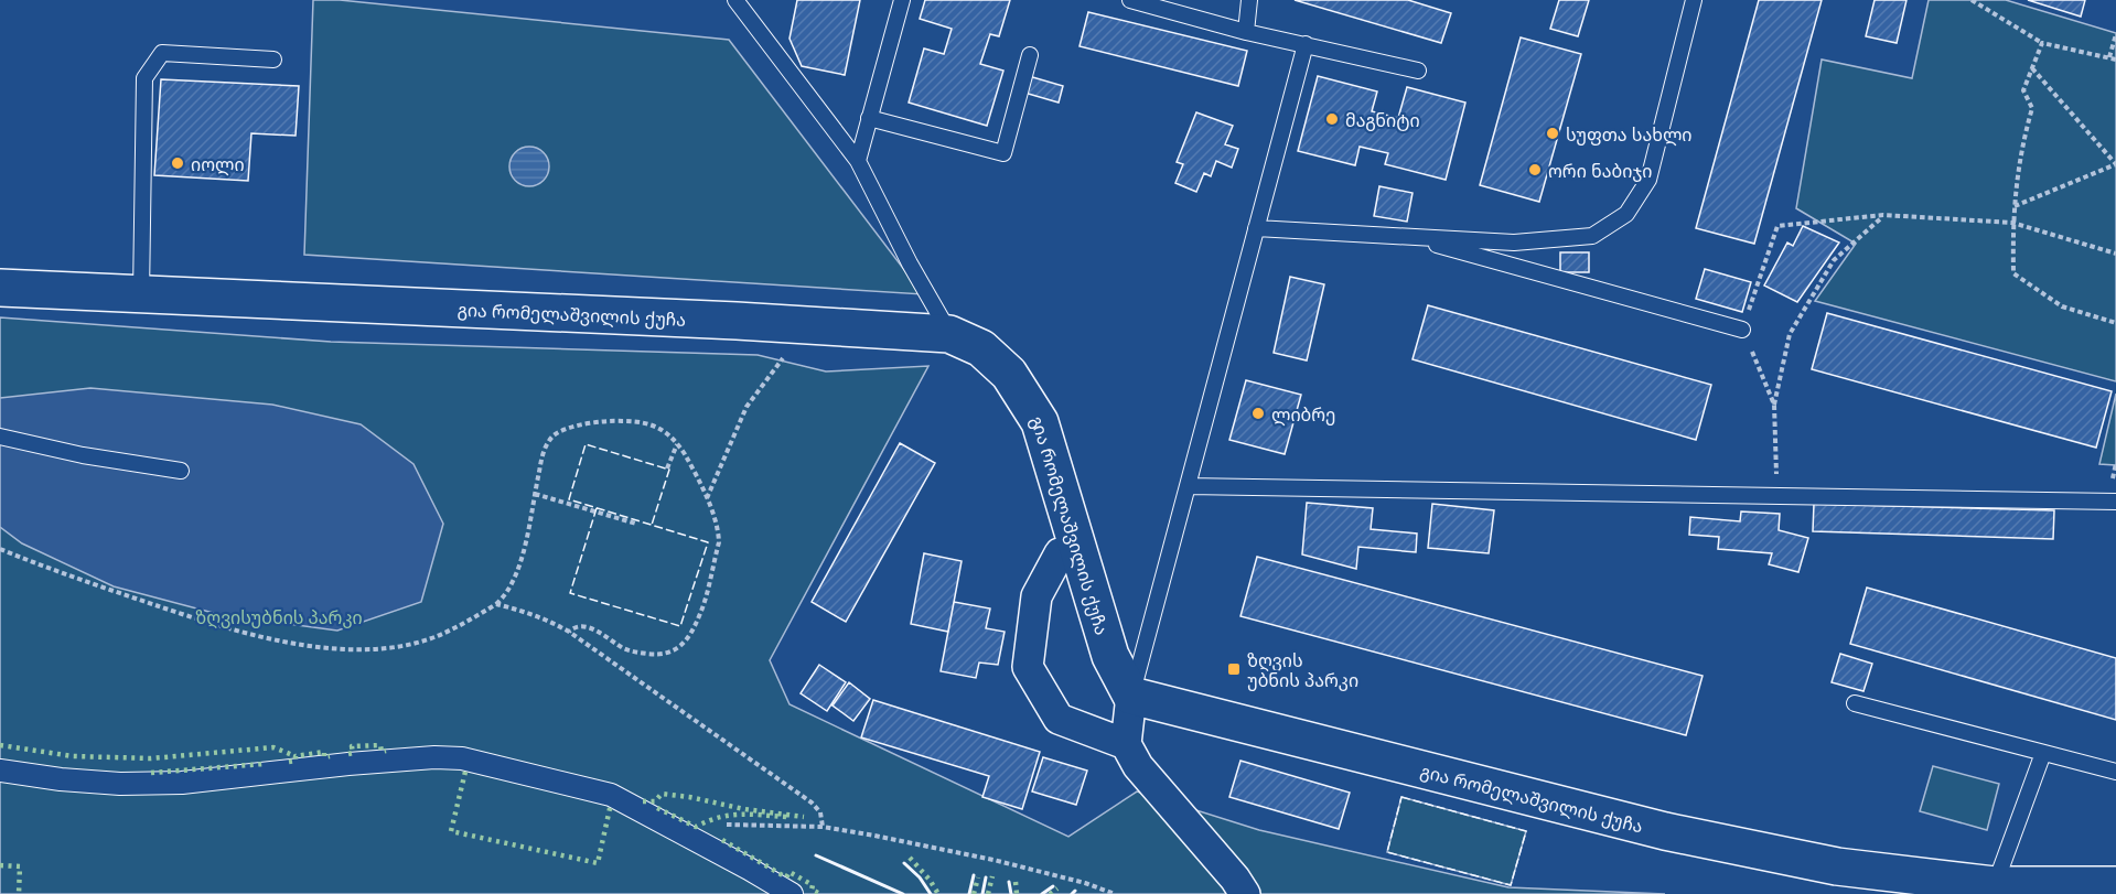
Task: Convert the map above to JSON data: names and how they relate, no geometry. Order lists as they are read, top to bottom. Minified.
{"streets":{"street":["გია რომელაშვილის ქუჩა"]},"parks":["ზღვისუბნის პარკი"],"places":{"other":["მაგნიტი","სუფთა სახლი","იოლი","ორი ნაბიჯი","ლიბრე"],"transit":["ზღვის უბნის პარკი"]}}
